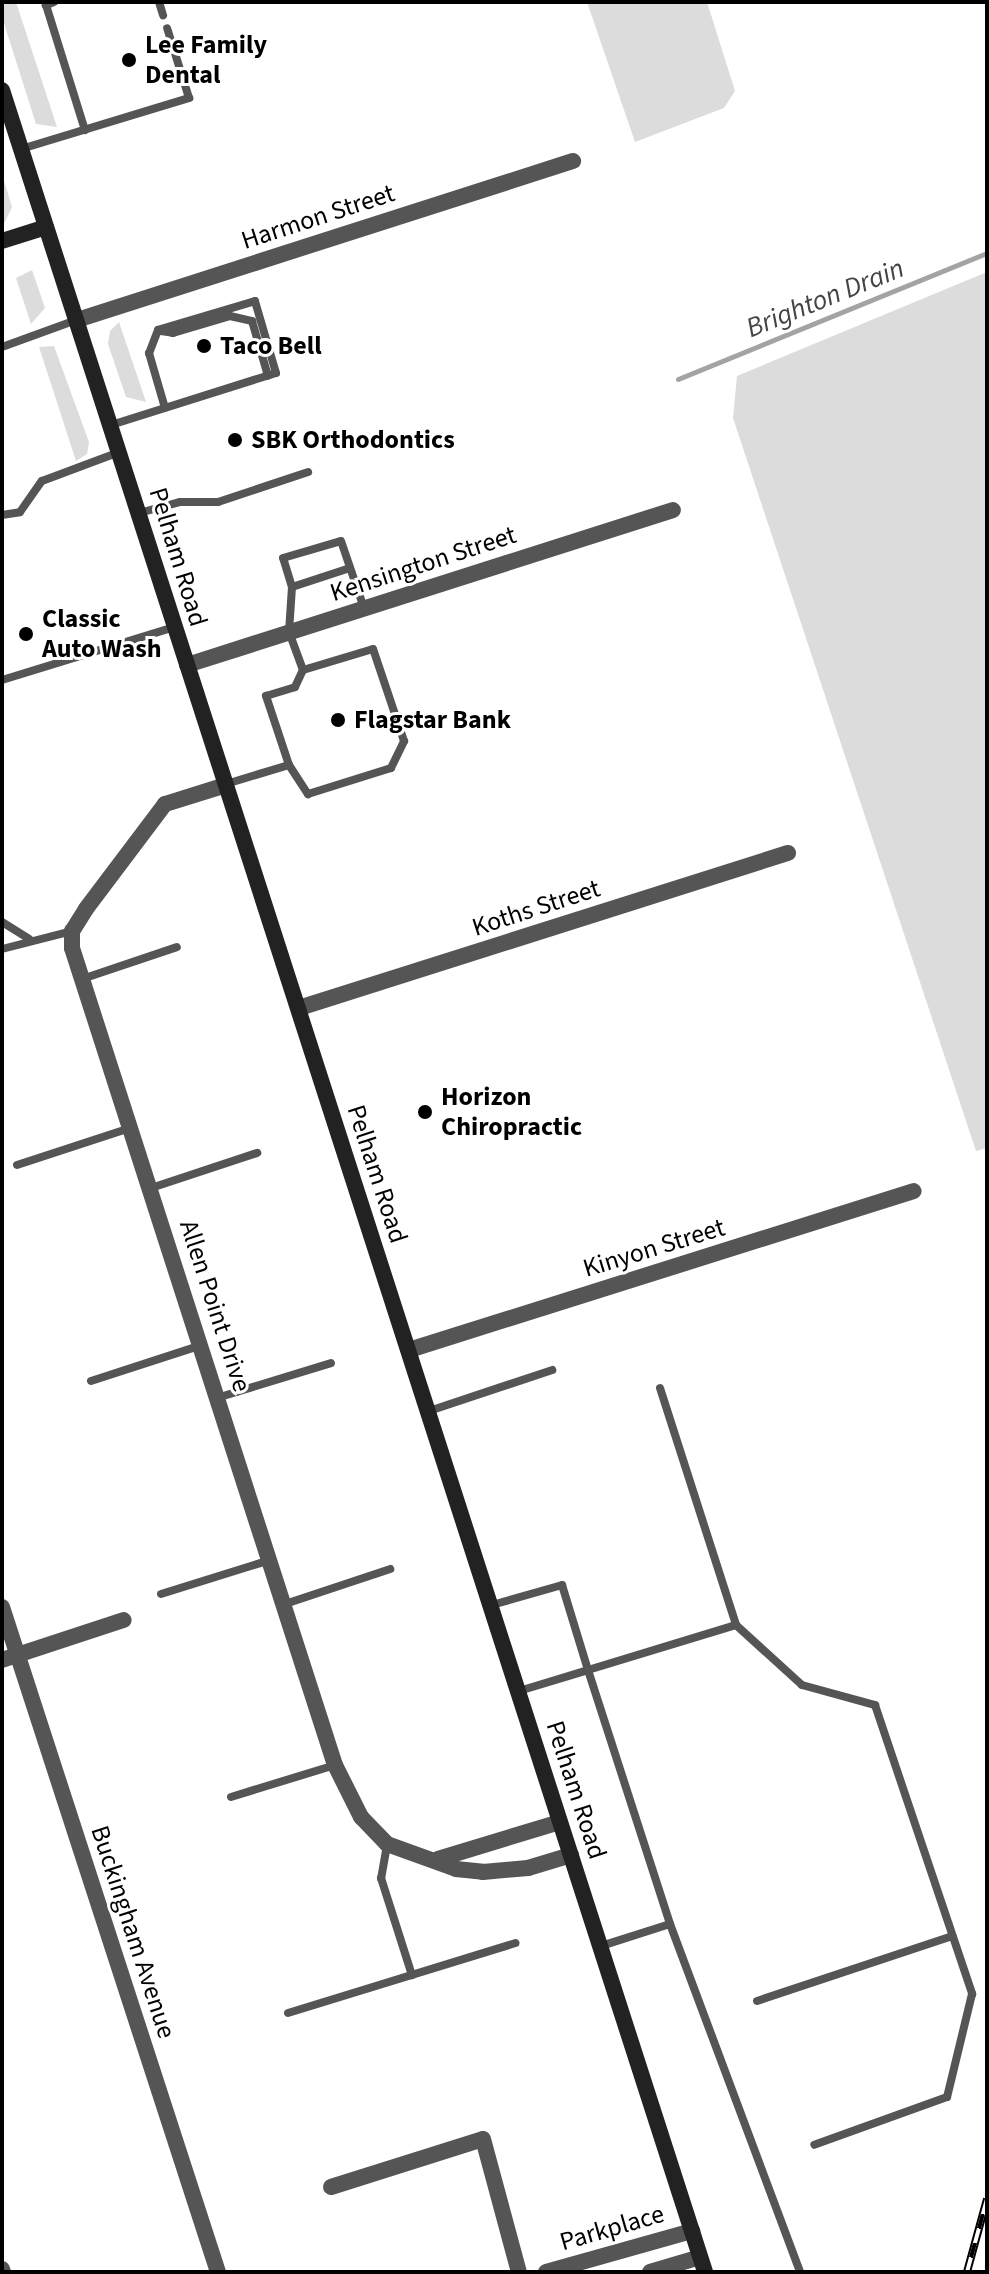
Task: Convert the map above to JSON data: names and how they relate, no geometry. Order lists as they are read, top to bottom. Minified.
{"streets":{"main road":["Pelham Road"],"street":["Harmon Street","Kensington Street","Koths Street","Kinyon Street","Allen Point Drive","Buckingham Avenue","Parkplace"]},"crossings":[["Harmon Street","Pelham Road"],["Pelham Road","Kensington Street"],["Pelham Road","Koths Street"],["Pelham Road","Kinyon Street"],["Pelham Road","Parkplace"]],"water":["Brighton Drain"],"places":["Lee Family Dental","Taco Bell","SBK Orthodontics","Classic Auto Wash","Flagstar Bank","Horizon Chiropractic"]}
